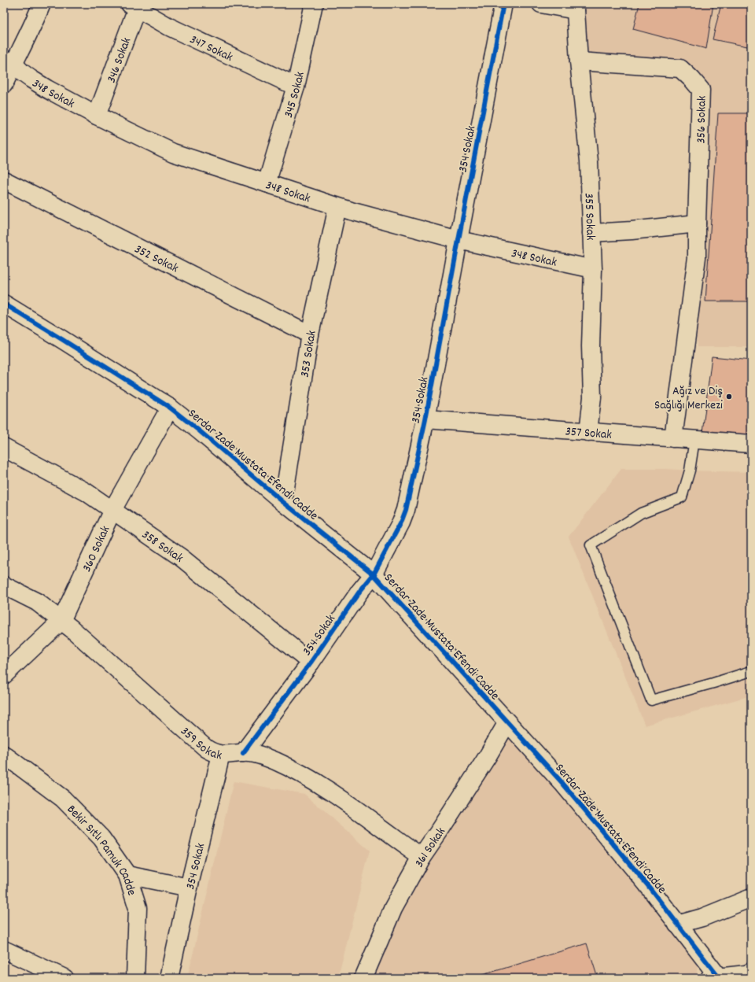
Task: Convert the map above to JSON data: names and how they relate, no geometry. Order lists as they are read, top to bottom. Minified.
{"streets":{"street":["347 Sokak","346 Sokak","348 Sokak","345 Sokak","356 Sokak","354 Sokak","355 Sokak","352 Sokak","353 Sokak","357 Sokak","Serdar Zade Mustata Efendi Cadde","358 Sokak","360 Sokak","359 Sokak","361 Sokak","Bekir Sıtlı Pamuk Cadde"]},"crossings":[["347 Sokak","346 Sokak"],["347 Sokak","345 Sokak"],["346 Sokak","348 Sokak"],["348 Sokak","345 Sokak"],["348 Sokak","354 Sokak"],["348 Sokak","355 Sokak"],["348 Sokak","353 Sokak"],["356 Sokak","355 Sokak"],["356 Sokak","357 Sokak"],["354 Sokak","357 Sokak"],["354 Sokak","Serdar Zade Mustata Efendi Cadde"],["354 Sokak","358 Sokak"],["354 Sokak","359 Sokak"],["355 Sokak","357 Sokak"],["352 Sokak","353 Sokak"],["353 Sokak","Serdar Zade Mustata Efendi Cadde"],["Serdar Zade Mustata Efendi Cadde","360 Sokak"],["Serdar Zade Mustata Efendi Cadde","361 Sokak"],["358 Sokak","360 Sokak"],["360 Sokak","359 Sokak"],["359 Sokak","361 Sokak"]],"places":["Ağız ve Diş Sağlığı Merkezi"]}
